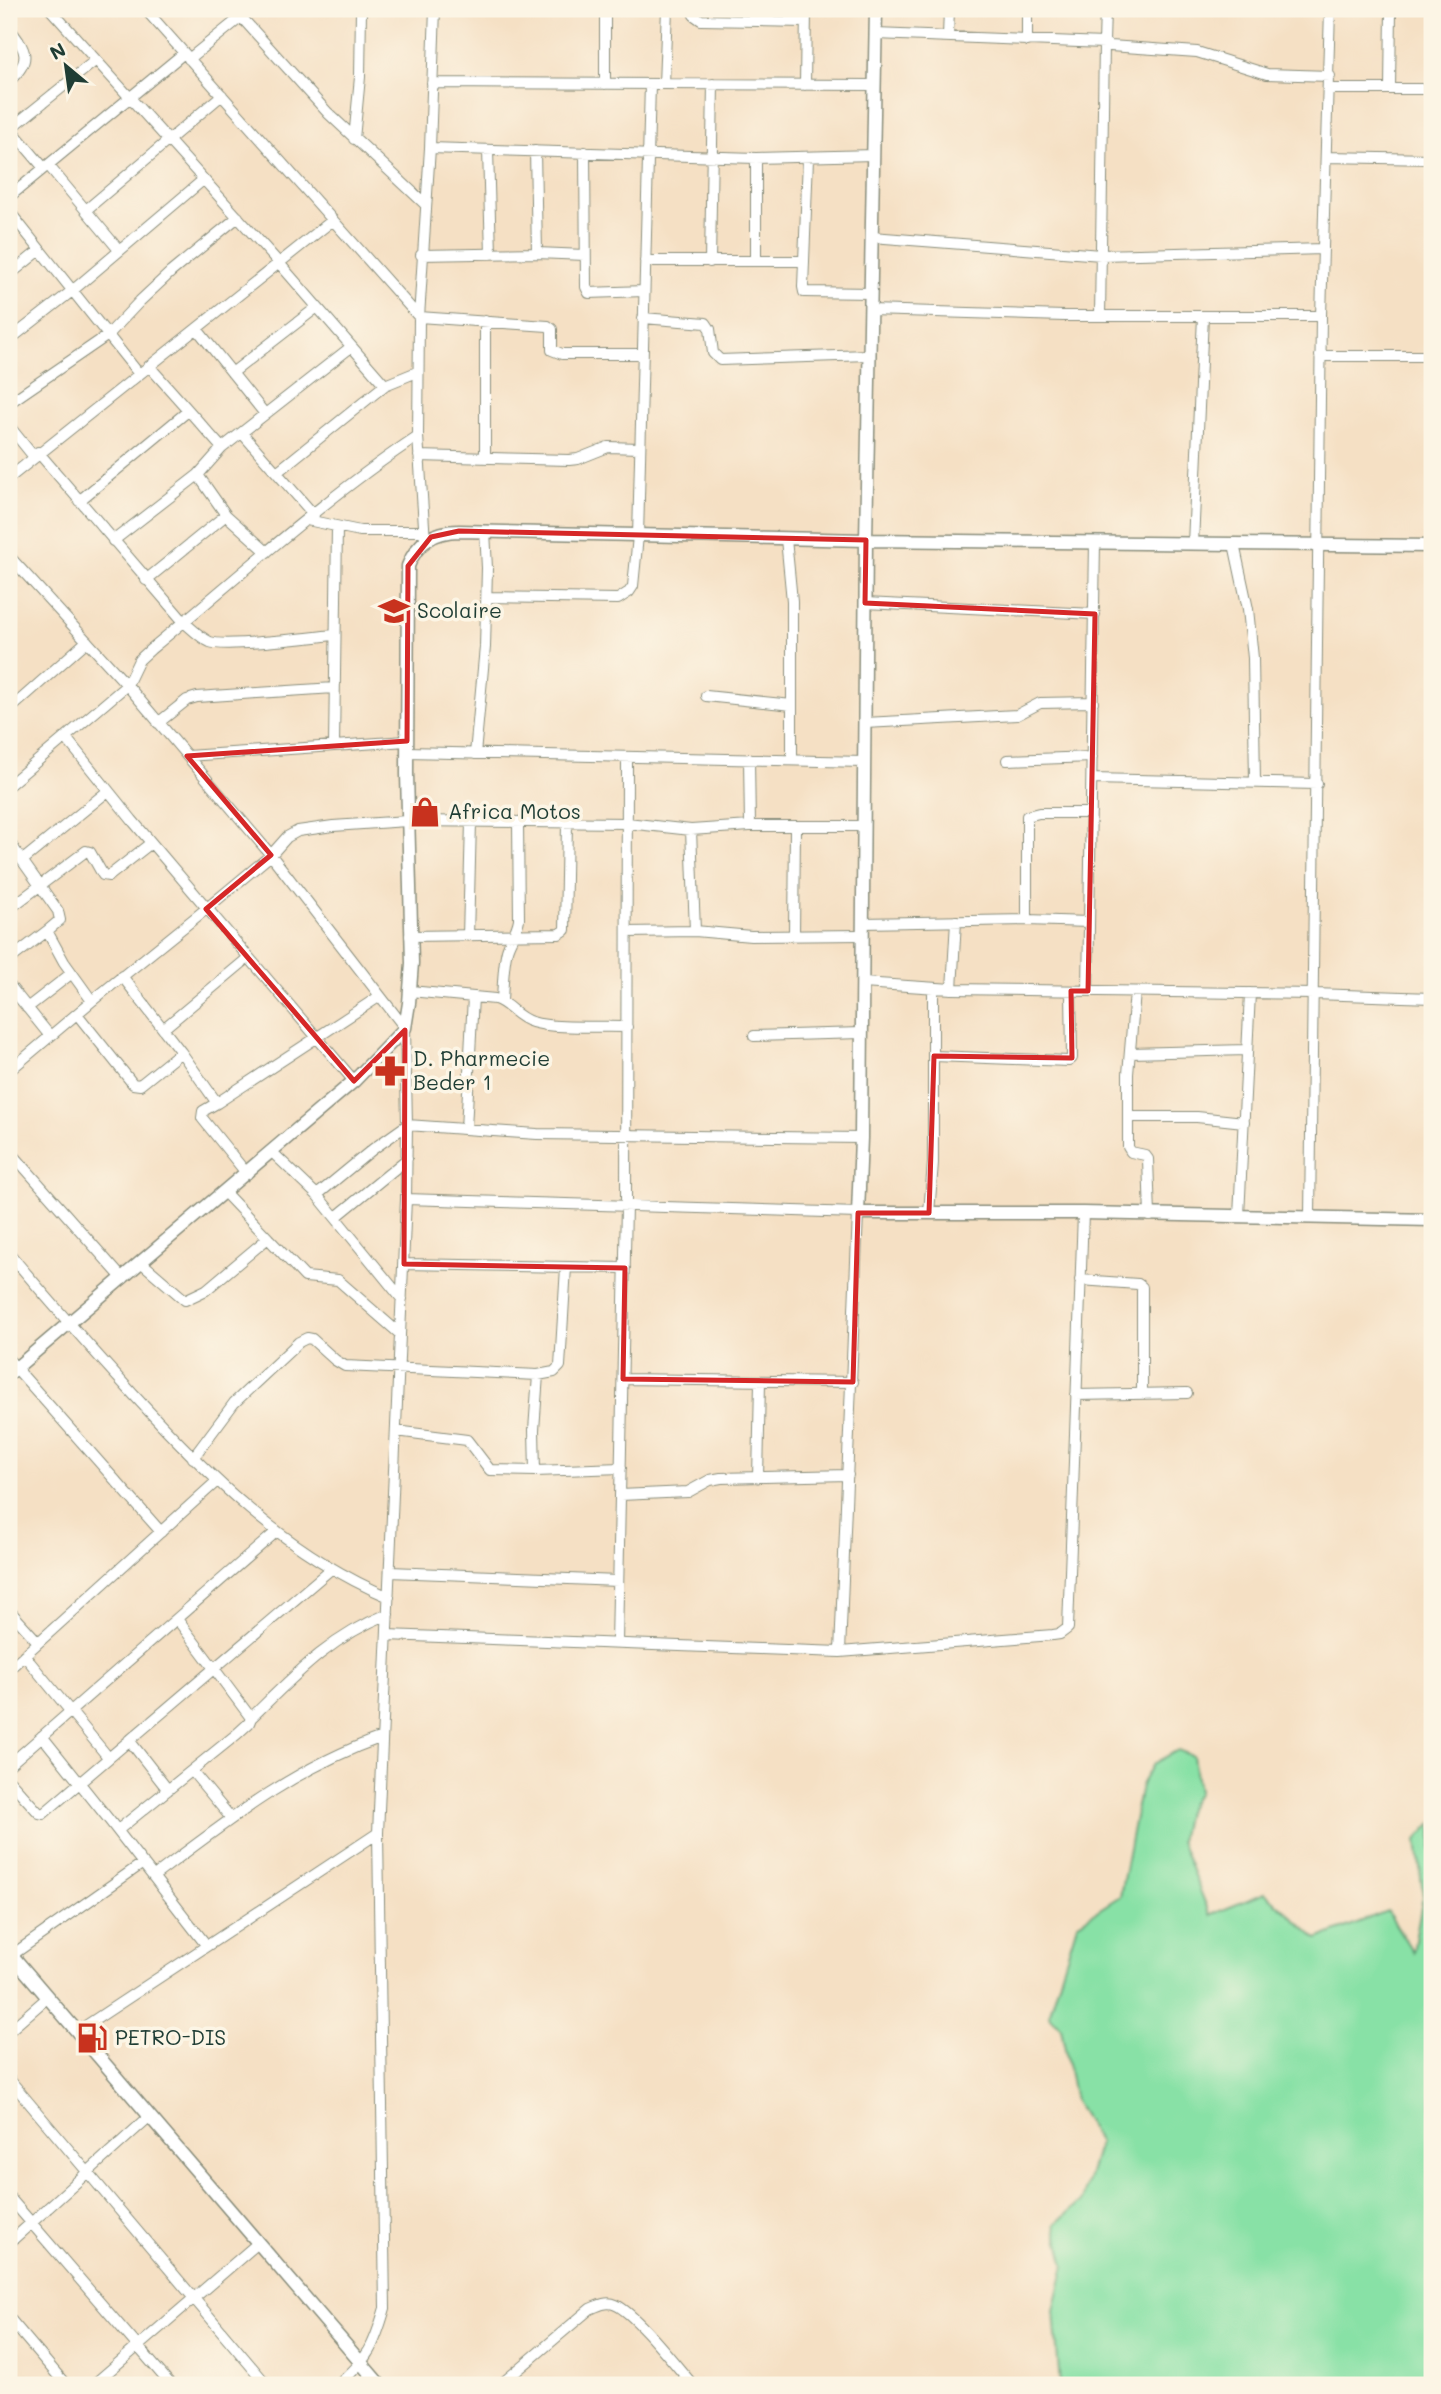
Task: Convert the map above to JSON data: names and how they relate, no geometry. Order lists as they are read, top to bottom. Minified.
{"places":{"school or university":["Scolaire"],"shop":["Africa Motos"],"pharmacy":["D. Pharmecie Beder 1"],"fuel station":["PETRO-DIS"]},"north":"top left"}
